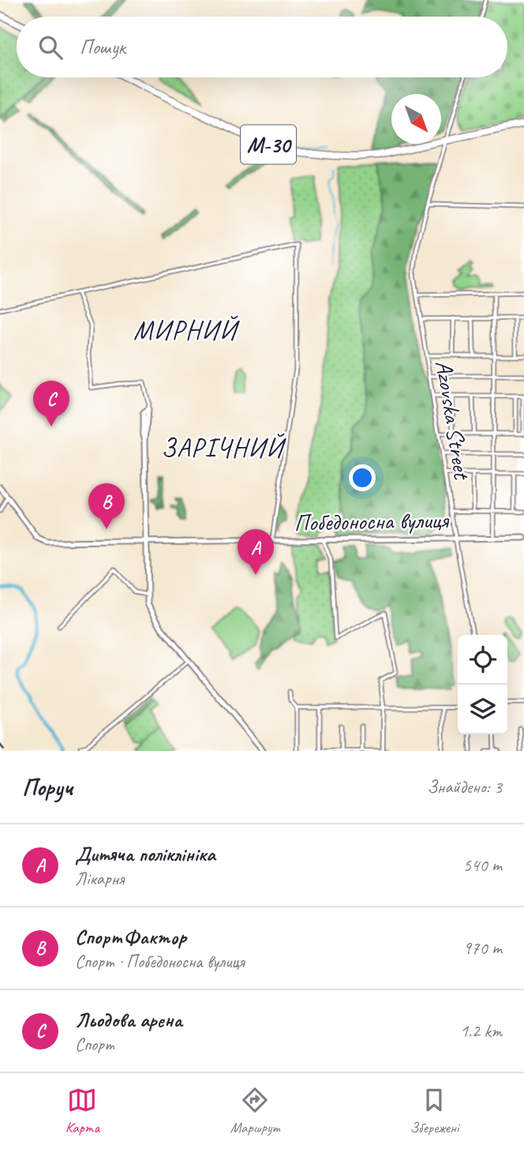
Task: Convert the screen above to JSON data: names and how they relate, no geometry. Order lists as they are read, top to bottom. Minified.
{"streets":{"highway":["М-30"],"street":["Azovska Street","Победоносна вулиця"]},"crossings":[["М-30","Azovska Street"],["Azovska Street","Победоносна вулиця"]],"districts":["МИРНИЙ","ЗАРІЧНИЙ"],"north":"bottom right","page":{"search":"Пошук","pins":["C","B","A"],"heading":["Поруч","Знайдено: 3"],"list":[{"mark":"A","name":"Дитяча поліклініка","note":"Лікарня","value":"540 m"},{"mark":"B","name":"СпортФактор","note":"Спорт · Победоносна вулиця","value":"970 m"},{"mark":"C","name":"Льодова арена","note":"Спорт","value":"1.2 km"}],"nav":["Карта","Маршрут","Збережені"]}}
